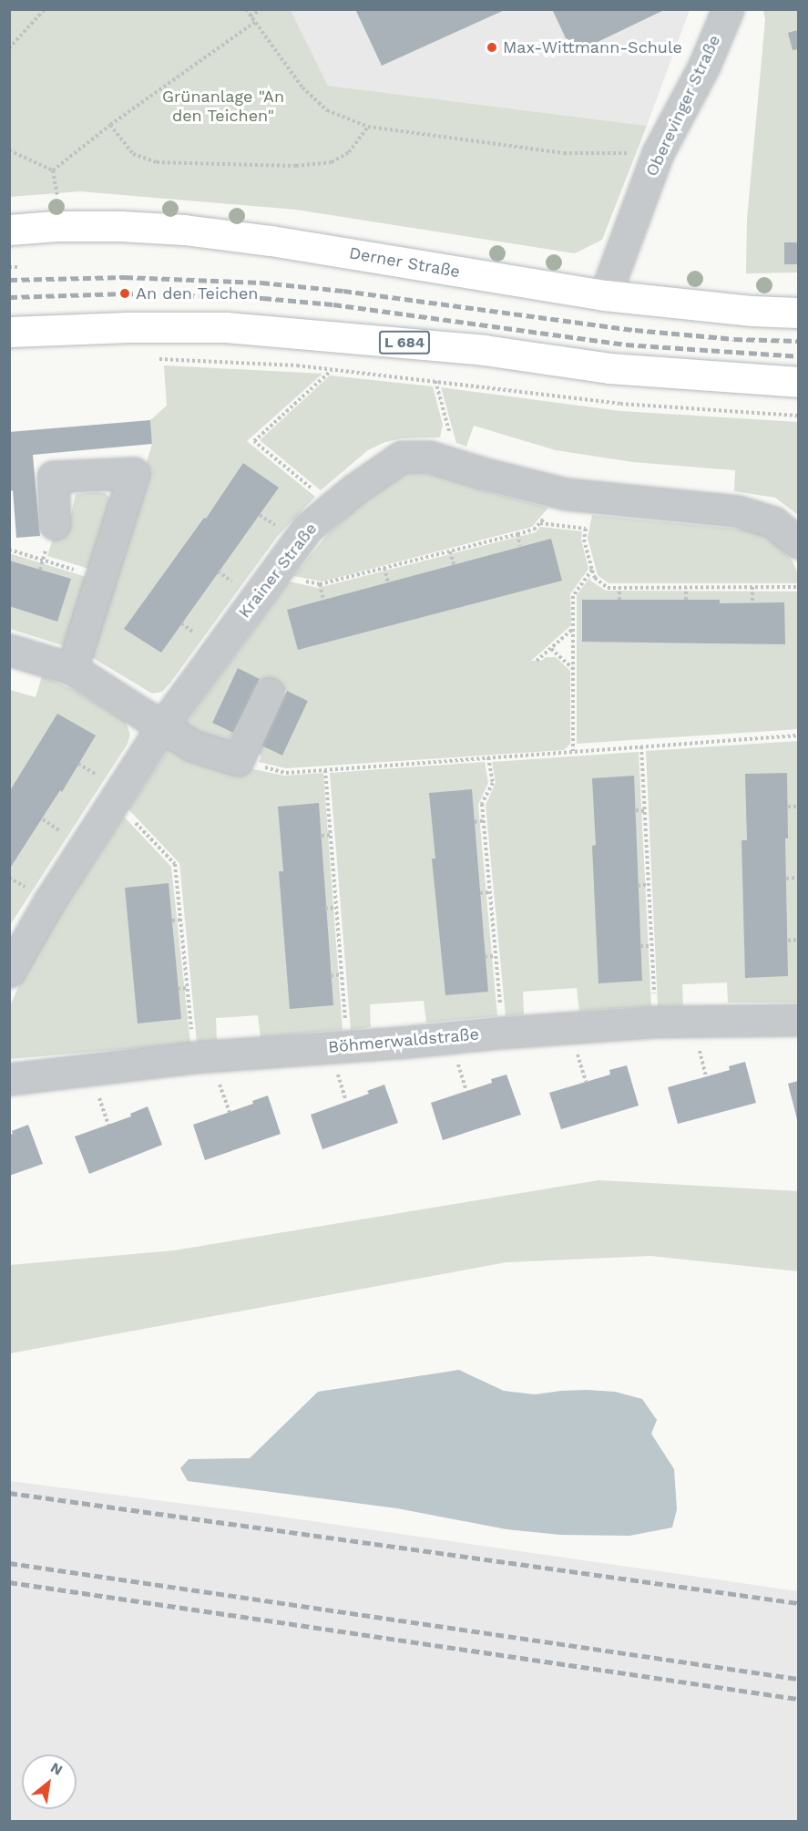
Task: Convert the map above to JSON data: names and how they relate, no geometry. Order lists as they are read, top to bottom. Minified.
{"streets":{"main road":["Derner Straße","L 684"],"street":["Oberevinger Straße","Krainer Straße","Böhmerwaldstraße"]},"crossings":[["Oberevinger Straße","Derner Straße"]],"parks":["Grünanlage \"An den Teichen\""],"places":["Max-Wittmann-Schule","An den Teichen"],"north":"top right"}
